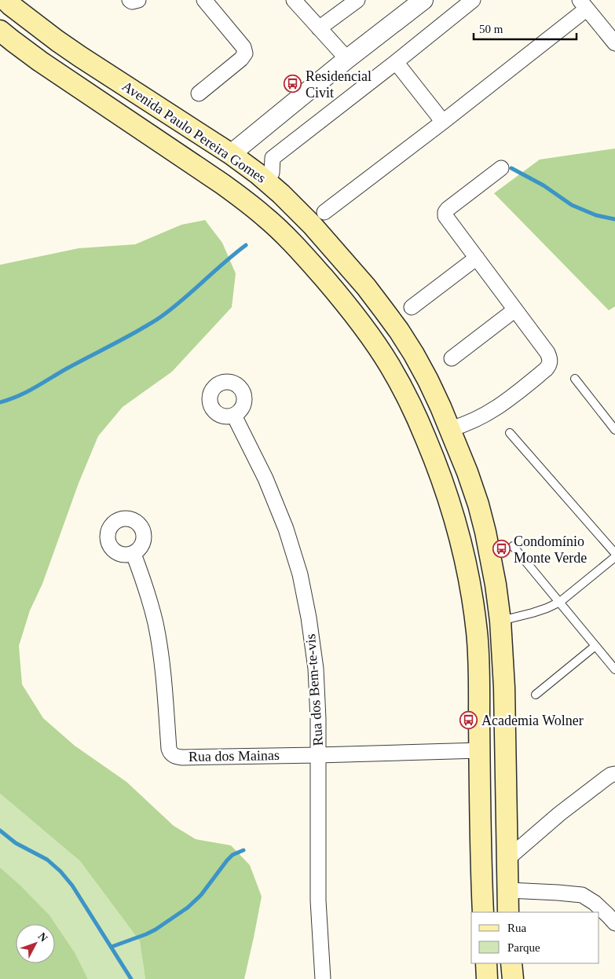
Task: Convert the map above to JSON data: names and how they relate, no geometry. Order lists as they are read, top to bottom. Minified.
{"streets":{"main road":["Avenida Paulo Pereira Gomes"],"street":["Rua dos Bem-te-vis","Rua dos Mainas"]},"crossings":[["Avenida Paulo Pereira Gomes","Rua dos Mainas"],["Rua dos Bem-te-vis","Rua dos Mainas"]],"places":{"bus stop":["Residencial Civit","Condomínio Monte Verde","Academia Wolner"]},"legend":["Rua","Parque"],"scale_bar":"50 m","north":"top right"}
